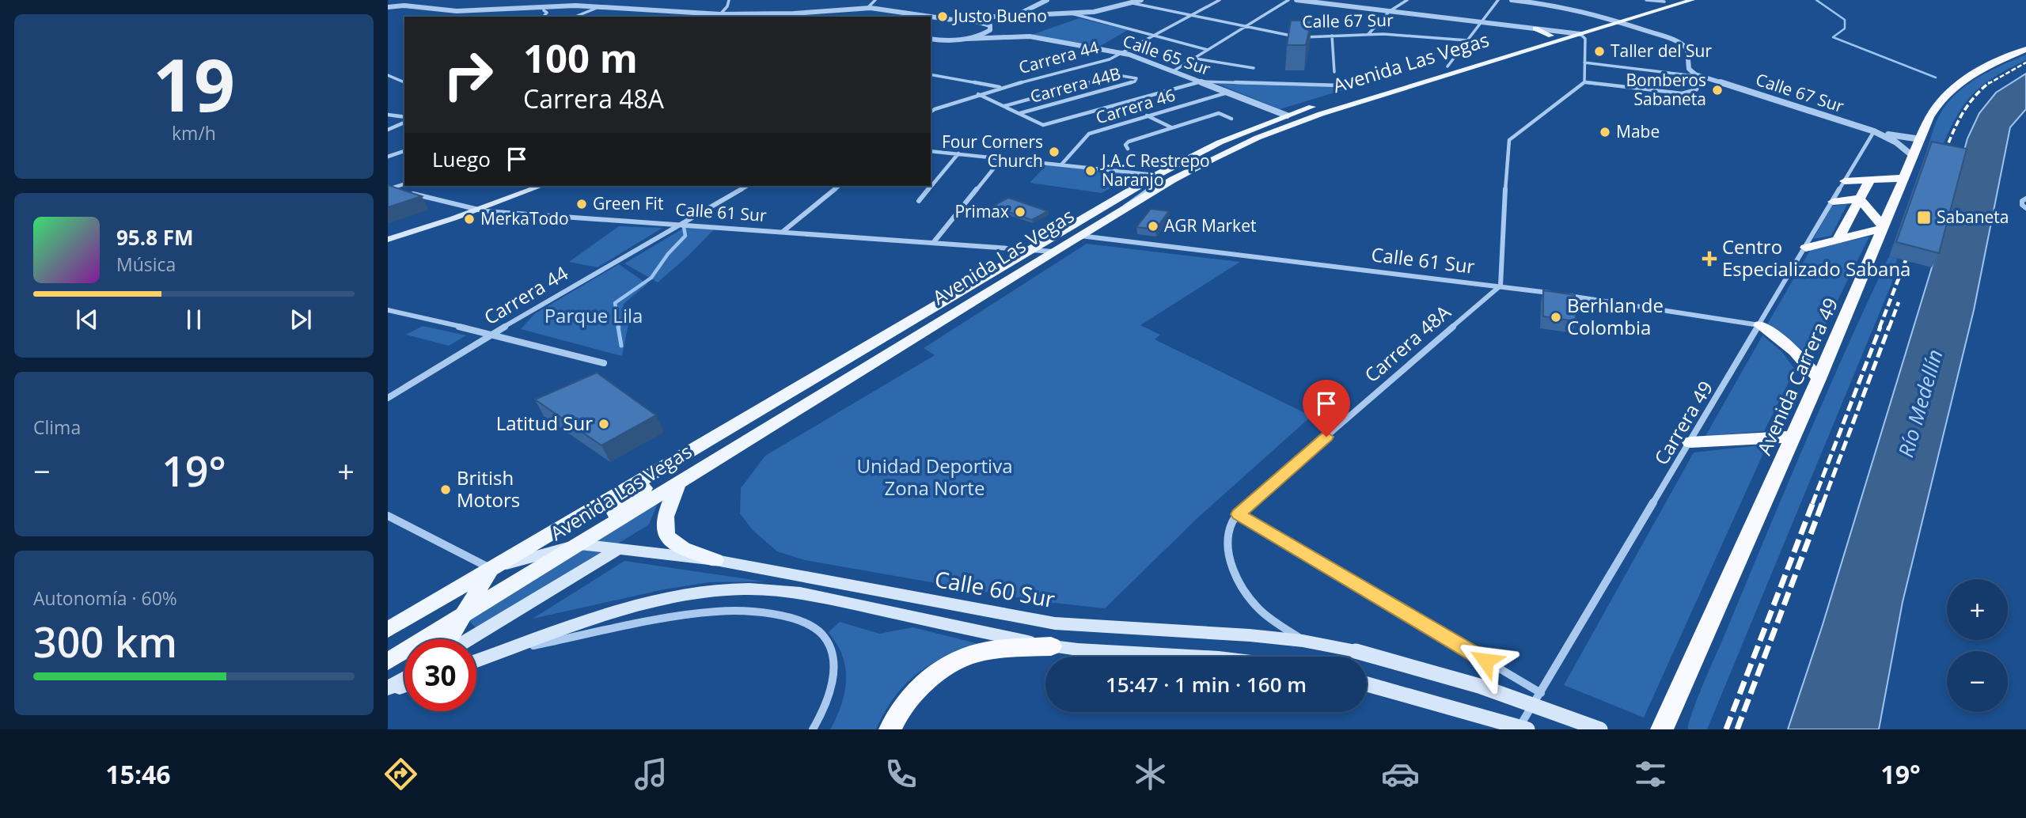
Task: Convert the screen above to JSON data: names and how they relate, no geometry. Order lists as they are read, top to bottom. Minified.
{"streets":{"highway":["Avenida Carrera 49"],"main road":["Avenida Las Vegas","Calle 60 Sur"],"street":["Calle 67 Sur","Calle 65 Sur","Carrera 44","Carrera 44B","Carrera 46","Calle 61 Sur","Carrera 48A","Carrera 49"]},"crossings":[["Calle 67 Sur","Carrera 44"],["Calle 67 Sur","Avenida Carrera 49"],["Calle 67 Sur","Carrera 49"],["Calle 65 Sur","Carrera 44"],["Calle 65 Sur","Avenida Las Vegas"],["Calle 65 Sur","Carrera 46"],["Carrera 44","Calle 61 Sur"],["Avenida Las Vegas","Calle 61 Sur"],["Avenida Las Vegas","Calle 60 Sur"],["Calle 61 Sur","Carrera 48A"],["Carrera 48A","Calle 60 Sur"]],"water":["Río Medellín"],"parks":["Parque Lila","Unidad Deportiva Zona Norte"],"places":{"other":["Justo Bueno","Taller del Sur","Bomberos Sabaneta","Mabe","Four Corners Church","J.A.C Restrepo Naranjo","Green Fit","Primax","MerkaTodo","AGR Market","Berhlan de Colombia","Latitud Sur","British Motors"],"transit":["Sabaneta"],"health":["Centro Especializado Sabana"]},"page":{"tile":[["19","km/h"],"Clima",["Autonomía · 60%","300 km"]],"turn":["100 m","Carrera 48A"],"then":"Luego","song":["95.8 FM","Música"],"heat":["−","19°","+"],"map_buttons":["+","−"],"limit":"30","trip":"15:47 · 1 min · 160 m","tabs":["15:46","19°"]}}
